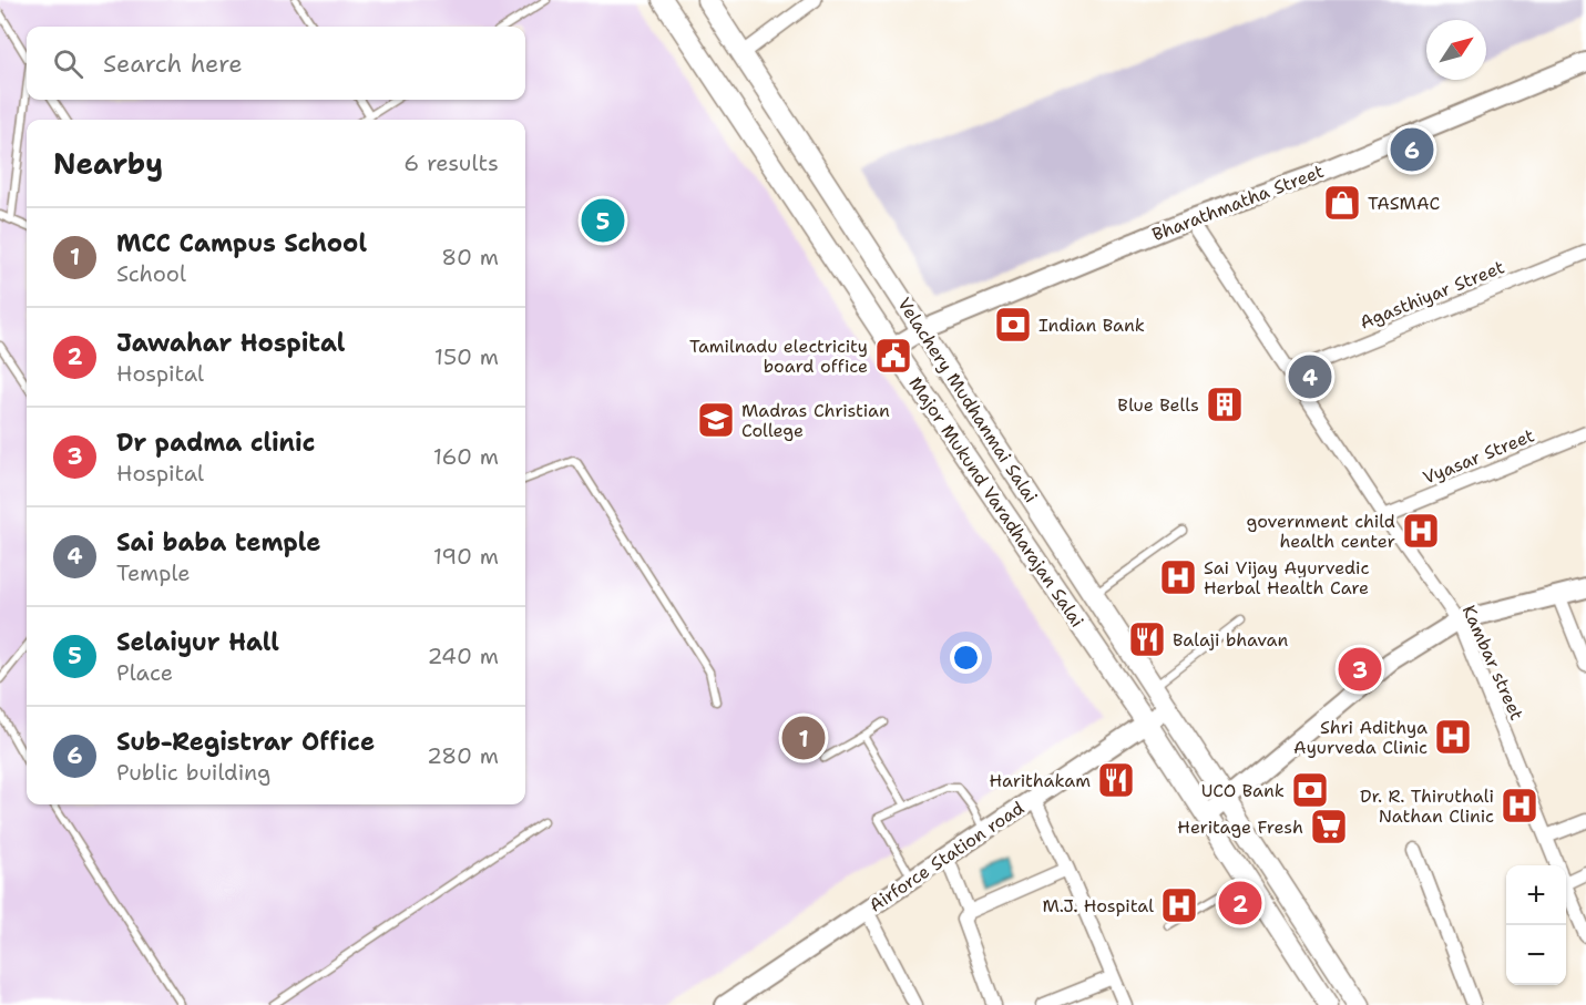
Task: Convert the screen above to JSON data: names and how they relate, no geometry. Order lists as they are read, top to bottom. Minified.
{"streets":{"main road":["Velachery Mudhanmai Salai","Major Mukund Varadharajan Salai"],"street":["Bharathmatha Street","Agasthiyar Street","Vyasar Street","Kambar street","Airforce Station road"]},"crossings":[["Bharathmatha Street","Velachery Mudhanmai Salai"],["Bharathmatha Street","Major Mukund Varadharajan Salai"],["Bharathmatha Street","Kambar street"],["Agasthiyar Street","Kambar street"],["Velachery Mudhanmai Salai","Airforce Station road"],["Vyasar Street","Kambar street"],["Major Mukund Varadharajan Salai","Airforce Station road"]],"places":{"shop":["TASMAC"],"bank":["Indian Bank","UCO Bank"],"public building":["Tamilnadu electricity board office"],"building":["Blue Bells"],"school or university":["Madras Christian College"],"hospital":["government child health center","Sai Vijay Ayurvedic Herbal Health Care","Shri Adithya Ayurveda Clinic","Dr. R. Thiruthali Nathan Clinic","M.J. Hospital"],"restaurant":["Balaji bhavan","Harithakam"],"supermarket":["Heritage Fresh"]},"north":"top right","page":{"search":"Search here","heading":["Nearby","6 results"],"pins":["6","5","4","3","1","2"],"list":[{"mark":"1","name":"MCC Campus School","note":"School","value":"80 m"},{"mark":"2","name":"Jawahar Hospital","note":"Hospital","value":"150 m"},{"mark":"3","name":"Dr padma clinic","note":"Hospital","value":"160 m"},{"mark":"4","name":"Sai baba temple","note":"Temple","value":"190 m"},{"mark":"5","name":"Selaiyur Hall","note":"Place","value":"240 m"},{"mark":"6","name":"Sub-Registrar Office","note":"Public building","value":"280 m"}],"map_buttons":["+","−"]}}
